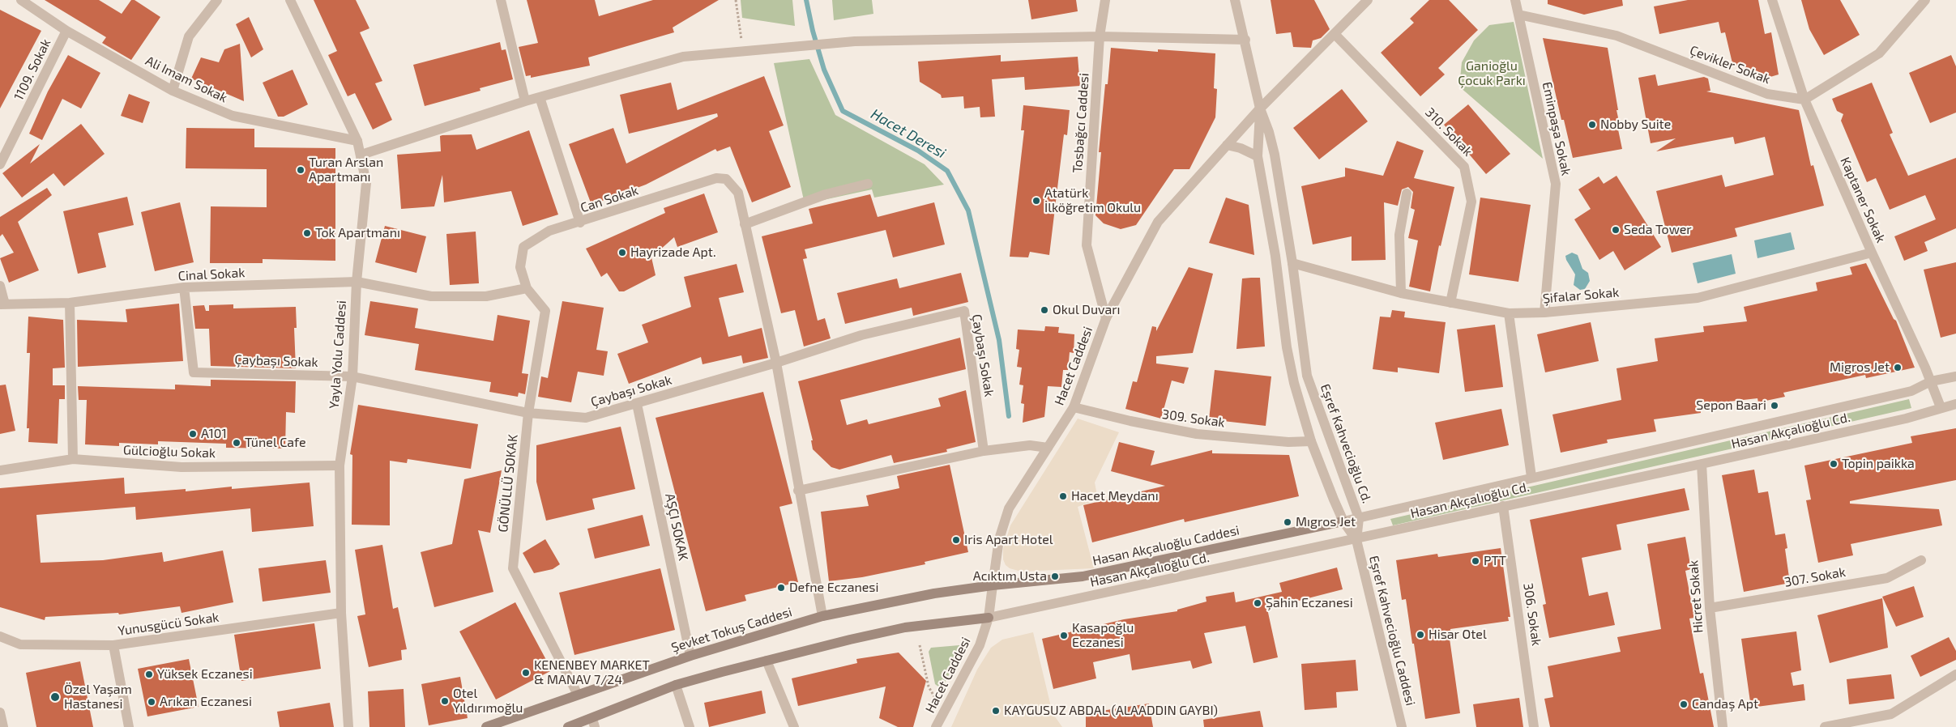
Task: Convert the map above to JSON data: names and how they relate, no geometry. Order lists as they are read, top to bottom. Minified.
{"streets":{"main road":["Hasan Akçalıoğlu Caddesi","Şevket Tokuş Caddesi"],"street":["Çevikler Sokak","1109. Sokak","Ali Imam Sokak","Tosbağcı Caddesi","Eminpaşa Sokak","310. Sokak","Can Sokak","Kaptaner Sokak","Cinal Sokak","Şifalar Sokak","Yayla Yolu Caddesi","Çaybaşı Sokak","Hacet Caddesi","309. Sokak","Hasan Akçalıoğlu Cd.","Eşref Kahvecioğlu Cd.","Gülcioğlu Sokak","GÖNÜLLÜ SOKAK","AŞÇI SOKAK","307. Sokak","Hicret Sokak","306. Sokak","Yunusgücü Sokak","Eşref Kahvecioğlu Caddesi"]},"crossings":[["Çevikler Sokak","Eminpaşa Sokak"],["Çevikler Sokak","Kaptaner Sokak"],["1109. Sokak","Ali Imam Sokak"],["Ali Imam Sokak","Yayla Yolu Caddesi"],["Tosbağcı Caddesi","Hacet Caddesi"],["Eminpaşa Sokak","Şifalar Sokak"],["310. Sokak","Şifalar Sokak"],["310. Sokak","Hacet Caddesi"],["Can Sokak","GÖNÜLLÜ SOKAK"],["Kaptaner Sokak","Şifalar Sokak"],["Kaptaner Sokak","Hasan Akçalıoğlu Cd."],["Cinal Sokak","Yayla Yolu Caddesi"],["Cinal Sokak","Çaybaşı Sokak"],["Cinal Sokak","GÖNÜLLÜ SOKAK"],["Şifalar Sokak","Eşref Kahvecioğlu Cd."],["Yayla Yolu Caddesi","Çaybaşı Sokak"],["Yayla Yolu Caddesi","Gülcioğlu Sokak"],["Yayla Yolu Caddesi","Yunusgücü Sokak"],["Çaybaşı Sokak","GÖNÜLLÜ SOKAK"],["Çaybaşı Sokak","AŞÇI SOKAK"],["Hacet Caddesi","309. Sokak"],["Hacet Caddesi","Hasan Akçalıoğlu Cd."],["Hacet Caddesi","Eşref Kahvecioğlu Cd."],["Hacet Caddesi","Hasan Akçalıoğlu Caddesi"],["Hacet Caddesi","Şevket Tokuş Caddesi"],["309. Sokak","Eşref Kahvecioğlu Cd."],["Hasan Akçalıoğlu Cd.","Eşref Kahvecioğlu Cd."],["Hasan Akçalıoğlu Cd.","Hasan Akçalıoğlu Caddesi"],["Hasan Akçalıoğlu Cd.","Hicret Sokak"],["Hasan Akçalıoğlu Cd.","306. Sokak"],["Hasan Akçalıoğlu Cd.","Eşref Kahvecioğlu Caddesi"],["Eşref Kahvecioğlu Cd.","Hasan Akçalıoğlu Caddesi"],["Eşref Kahvecioğlu Cd.","Eşref Kahvecioğlu Caddesi"],["GÖNÜLLÜ SOKAK","Şevket Tokuş Caddesi"],["AŞÇI SOKAK","Şevket Tokuş Caddesi"],["Hasan Akçalıoğlu Caddesi","Şevket Tokuş Caddesi"],["307. Sokak","Hicret Sokak"]],"water":["Hacet Deresi"],"parks":["Ganioğlu Çocuk Parkı"],"places":["Nobby Suite","Turan Arslan Apartmanı","Atatürk İlköğretim Okulu","Seda Tower","Tok Apartmanı","Hayrizade Apt.","Okul Duvarı","Migros Jet","Sepon Baari","A101","Tünel Cafe","Topin paikka","Hacet Meydanı","Mıgros Jet","Iris Apart Hotel","PTT","Acıktım Usta","Defne Eczanesi","Şahin Eczanesi","Hisar Otel","Kasapoğlu Eczanesi","KENENBEY MARKET & MANAV 7/24","Yüksek Eczanesi","Özel Yaşam Hastanesi","Otel Yıldırımoğlu","Arıkan Eczanesi","Candaş Apt","KAYGUSUZ ABDAL (ALAADDIN GAYBI)"]}
